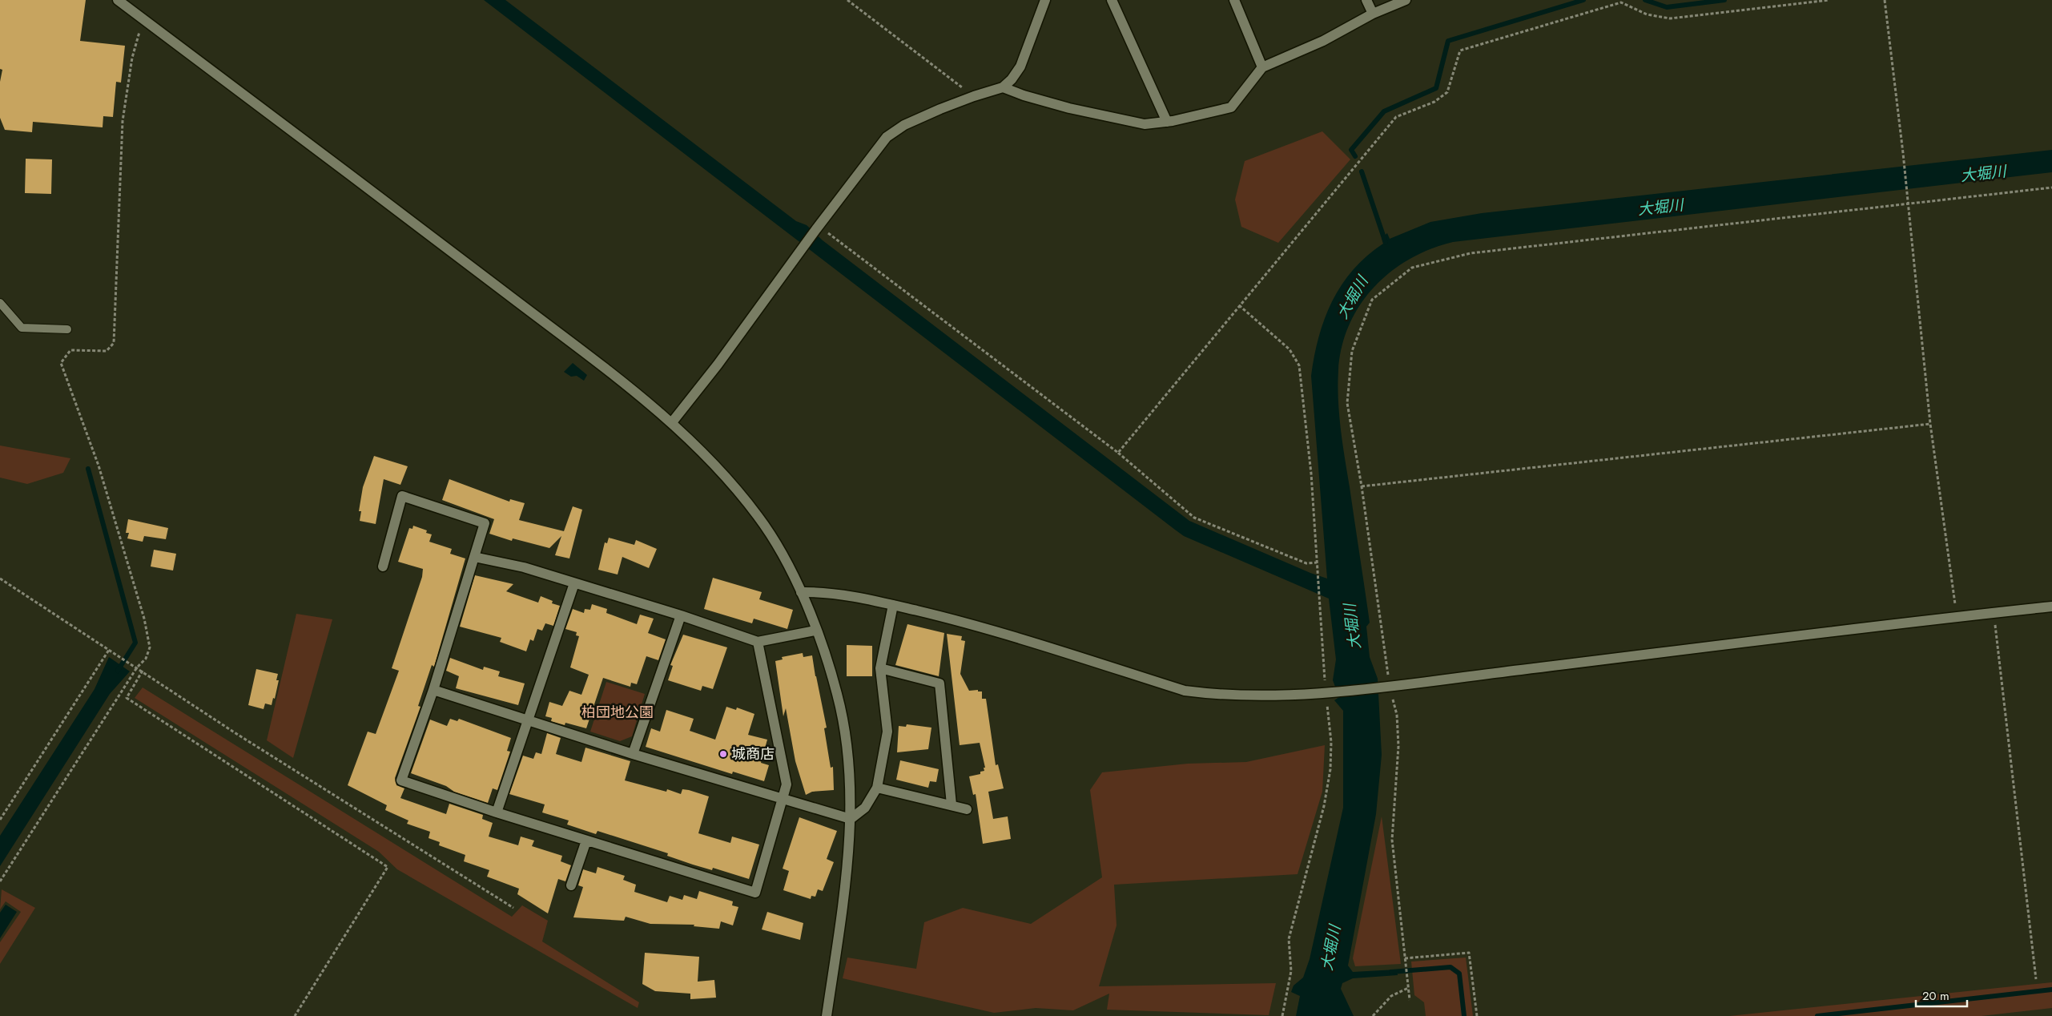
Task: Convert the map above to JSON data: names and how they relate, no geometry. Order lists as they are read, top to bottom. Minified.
{"water":["大堀川"],"parks":["柏団地公園"],"places":["城商店"],"scale_bar":"20 m"}
